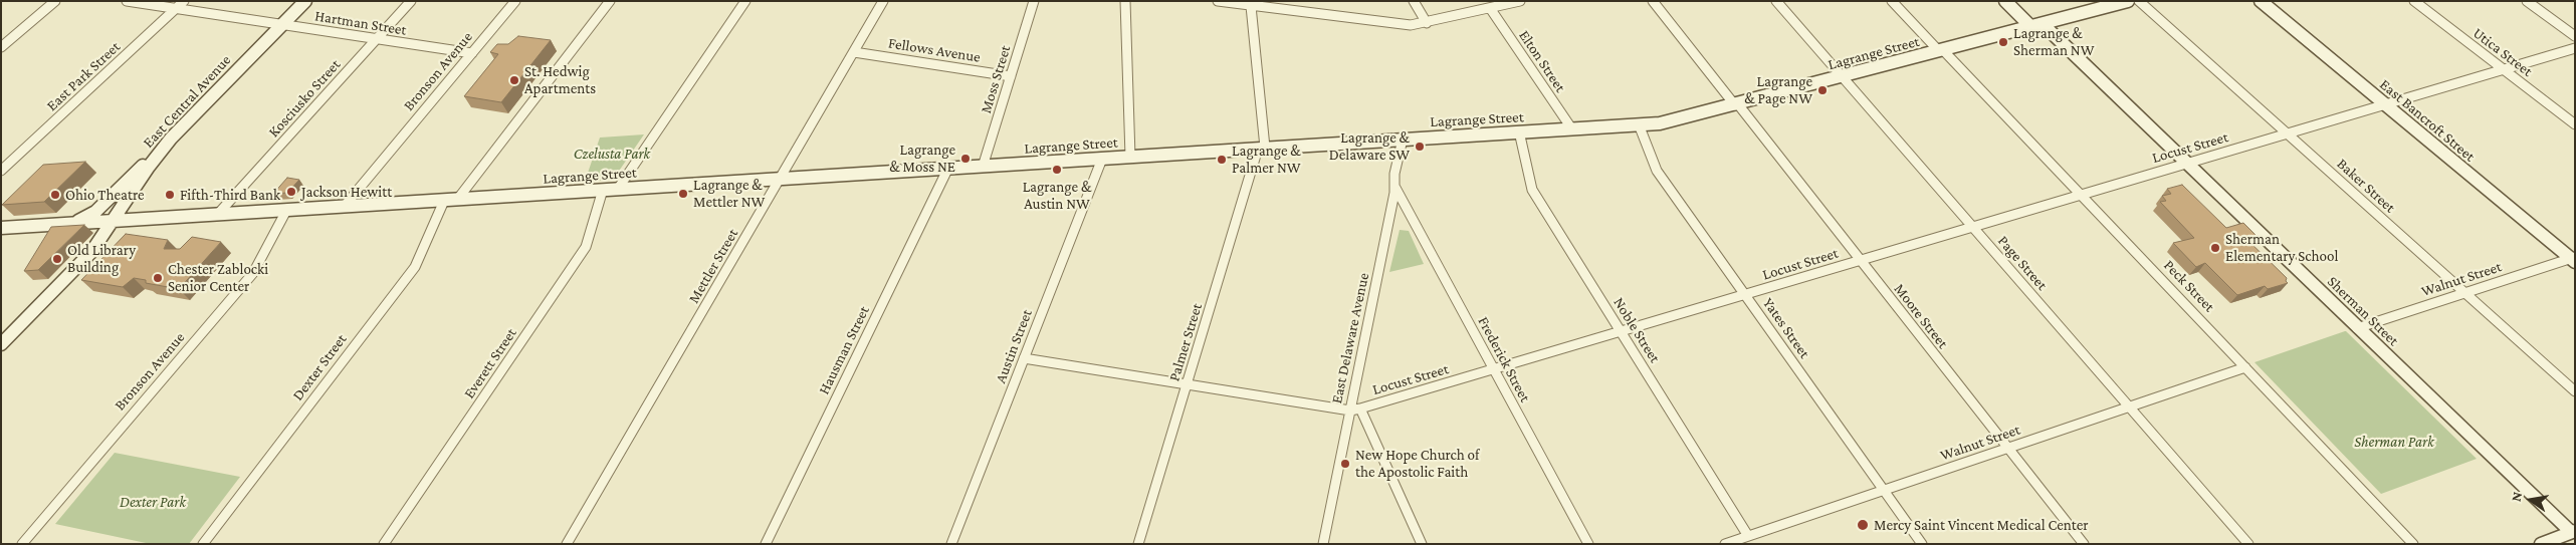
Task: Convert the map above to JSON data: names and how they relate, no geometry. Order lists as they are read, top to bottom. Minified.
{"streets":{"main road":["Lagrange Street","East Central Avenue","East Bancroft Street","Sherman Street"],"street":["Hartman Street","Fellows Avenue","Utica Street","Elton Street","Bronson Avenue","East Park Street","Moss Street","Kosciusko Street","Locust Street","Baker Street","Page Street","Mettler Street","Walnut Street","Peck Street","Moore Street","Yates Street","Noble Street","East Delaware Avenue","Palmer Street","Austin Street","Hausman Street","Frederick Street","Everett Street","Dexter Street"]},"crossings":[["Hartman Street","Bronson Avenue"],["Hartman Street","East Park Street"],["Hartman Street","Kosciusko Street"],["Hartman Street","East Central Avenue"],["Fellows Avenue","Moss Street"],["Fellows Avenue","Mettler Street"],["Utica Street","Locust Street"],["Lagrange Street","Elton Street"],["Lagrange Street","Bronson Avenue"],["Lagrange Street","Moss Street"],["Lagrange Street","Kosciusko Street"],["Lagrange Street","East Central Avenue"],["Lagrange Street","Page Street"],["Lagrange Street","Mettler Street"],["Lagrange Street","Peck Street"],["Lagrange Street","Sherman Street"],["Lagrange Street","Moore Street"],["Lagrange Street","Yates Street"],["Lagrange Street","Noble Street"],["Lagrange Street","East Delaware Avenue"],["Lagrange Street","Palmer Street"],["Lagrange Street","Austin Street"],["Lagrange Street","Hausman Street"],["Lagrange Street","Everett Street"],["Lagrange Street","Dexter Street"],["East Bancroft Street","Locust Street"],["East Bancroft Street","Walnut Street"],["Locust Street","Baker Street"],["Locust Street","Page Street"],["Locust Street","Peck Street"],["Locust Street","Sherman Street"],["Locust Street","Moore Street"],["Locust Street","Yates Street"],["Locust Street","Noble Street"],["Locust Street","East Delaware Avenue"],["Locust Street","Palmer Street"],["Locust Street","Austin Street"],["Locust Street","Frederick Street"],["Baker Street","Walnut Street"],["Page Street","Walnut Street"],["Walnut Street","Peck Street"],["Walnut Street","Sherman Street"],["Walnut Street","Moore Street"],["Walnut Street","Yates Street"],["Walnut Street","Noble Street"],["East Delaware Avenue","Frederick Street"]],"parks":["Czelusta Park","Sherman Park","Dexter Park"],"places":["Lagrange & Sherman NW","St. Hedwig Apartments","Lagrange & Page NW","Lagrange & Delaware SW","Lagrange & Moss NE","Lagrange & Palmer NW","Lagrange & Austin NW","Jackson Hewitt","Lagrange & Mettler NW","Ohio Theatre","Fifth-Third Bank","Sherman Elementary School","Old Library Building","Chester Zablocki Senior Center","New Hope Church of the Apostolic Faith","Mercy Saint Vincent Medical Center"],"north":"left"}
